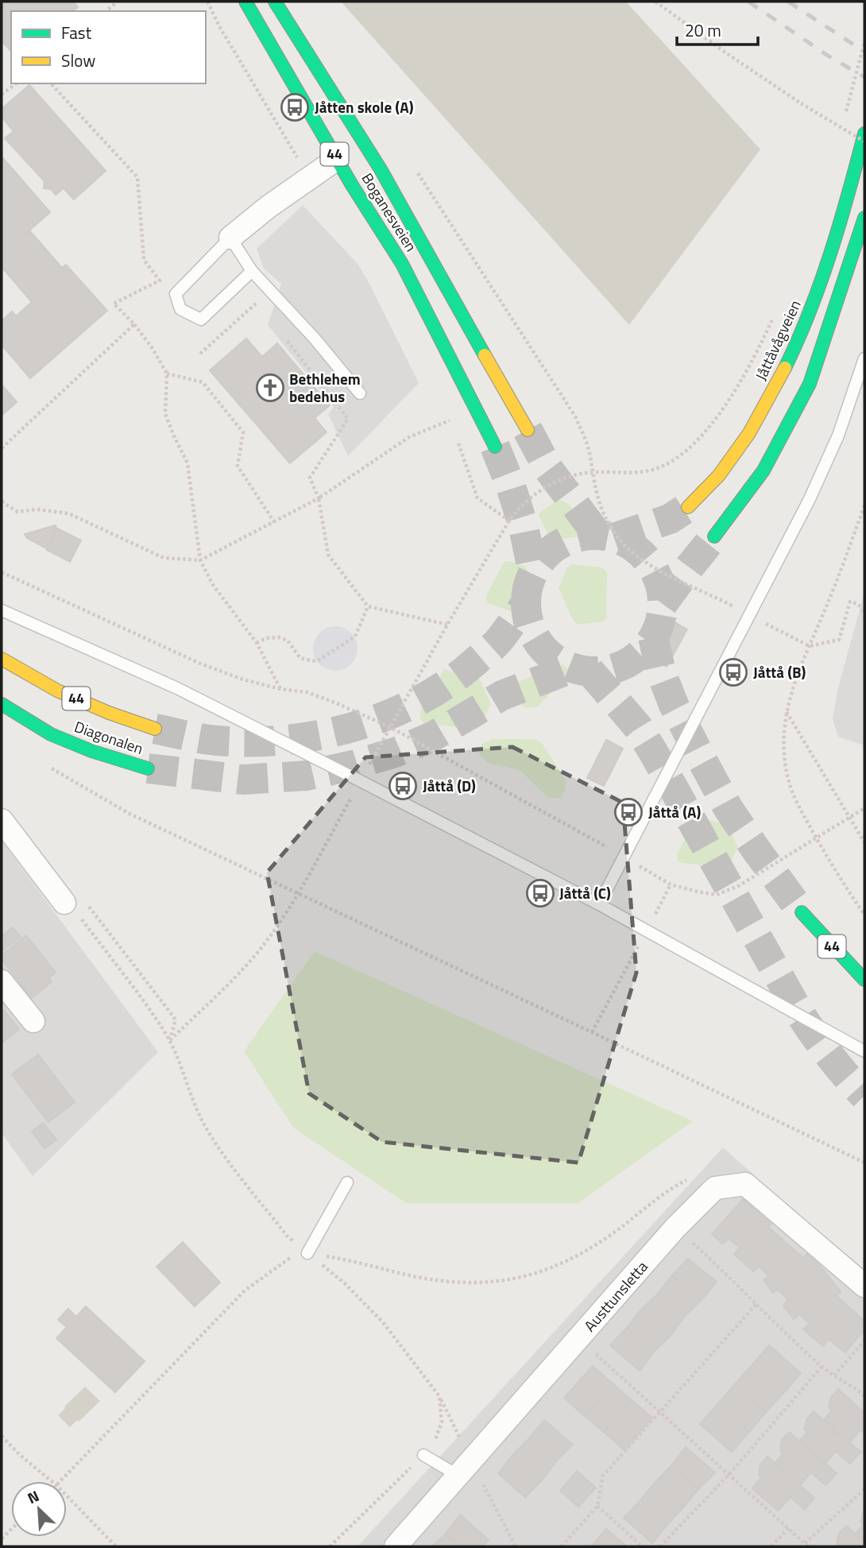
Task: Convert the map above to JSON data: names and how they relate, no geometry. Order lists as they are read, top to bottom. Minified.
{"streets":{"main road":["44","Boganesveien","Jåttåvågveien","Diagonalen"],"street":["Austtunsletta"]},"places":{"bus stop":["Jåtten skole (A)","Jåttå (B)","Jåttå (D)","Jåttå (A)","Jåttå (C)"],"church":["Bethlehem bedehus"]},"legend":["Fast","Slow"],"scale_bar":"20 m","north":"top left"}
